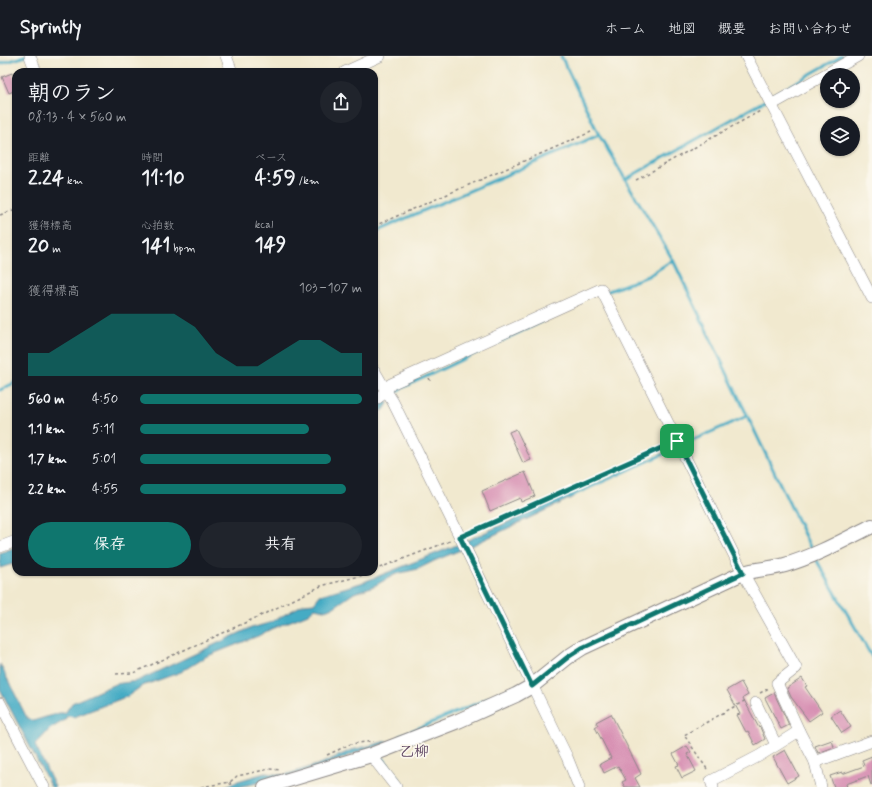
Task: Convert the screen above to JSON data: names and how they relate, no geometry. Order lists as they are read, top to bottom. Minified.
{"districts":["乙柳"],"page":{"header":"Sprintly","nav":["ホーム","地図","概要","お問い合わせ"],"heading":["朝のラン","08:13 · 4 × 560 m"],"stats":[["距離","2.24 km"],["時間","11:10"],["ペース","4:59 /km"],["獲得標高","20 m"],["心拍数","141 bpm"],["kcal","149"]],"chart":["獲得標高","103–107 m"],"list":[{"name":"560 m","note":"4:50"},{"name":"1.1 km","note":"5:11"},{"name":"1.7 km","note":"5:01"},{"name":"2.2 km","note":"4:55"}],"buttons":["保存","共有"]}}
